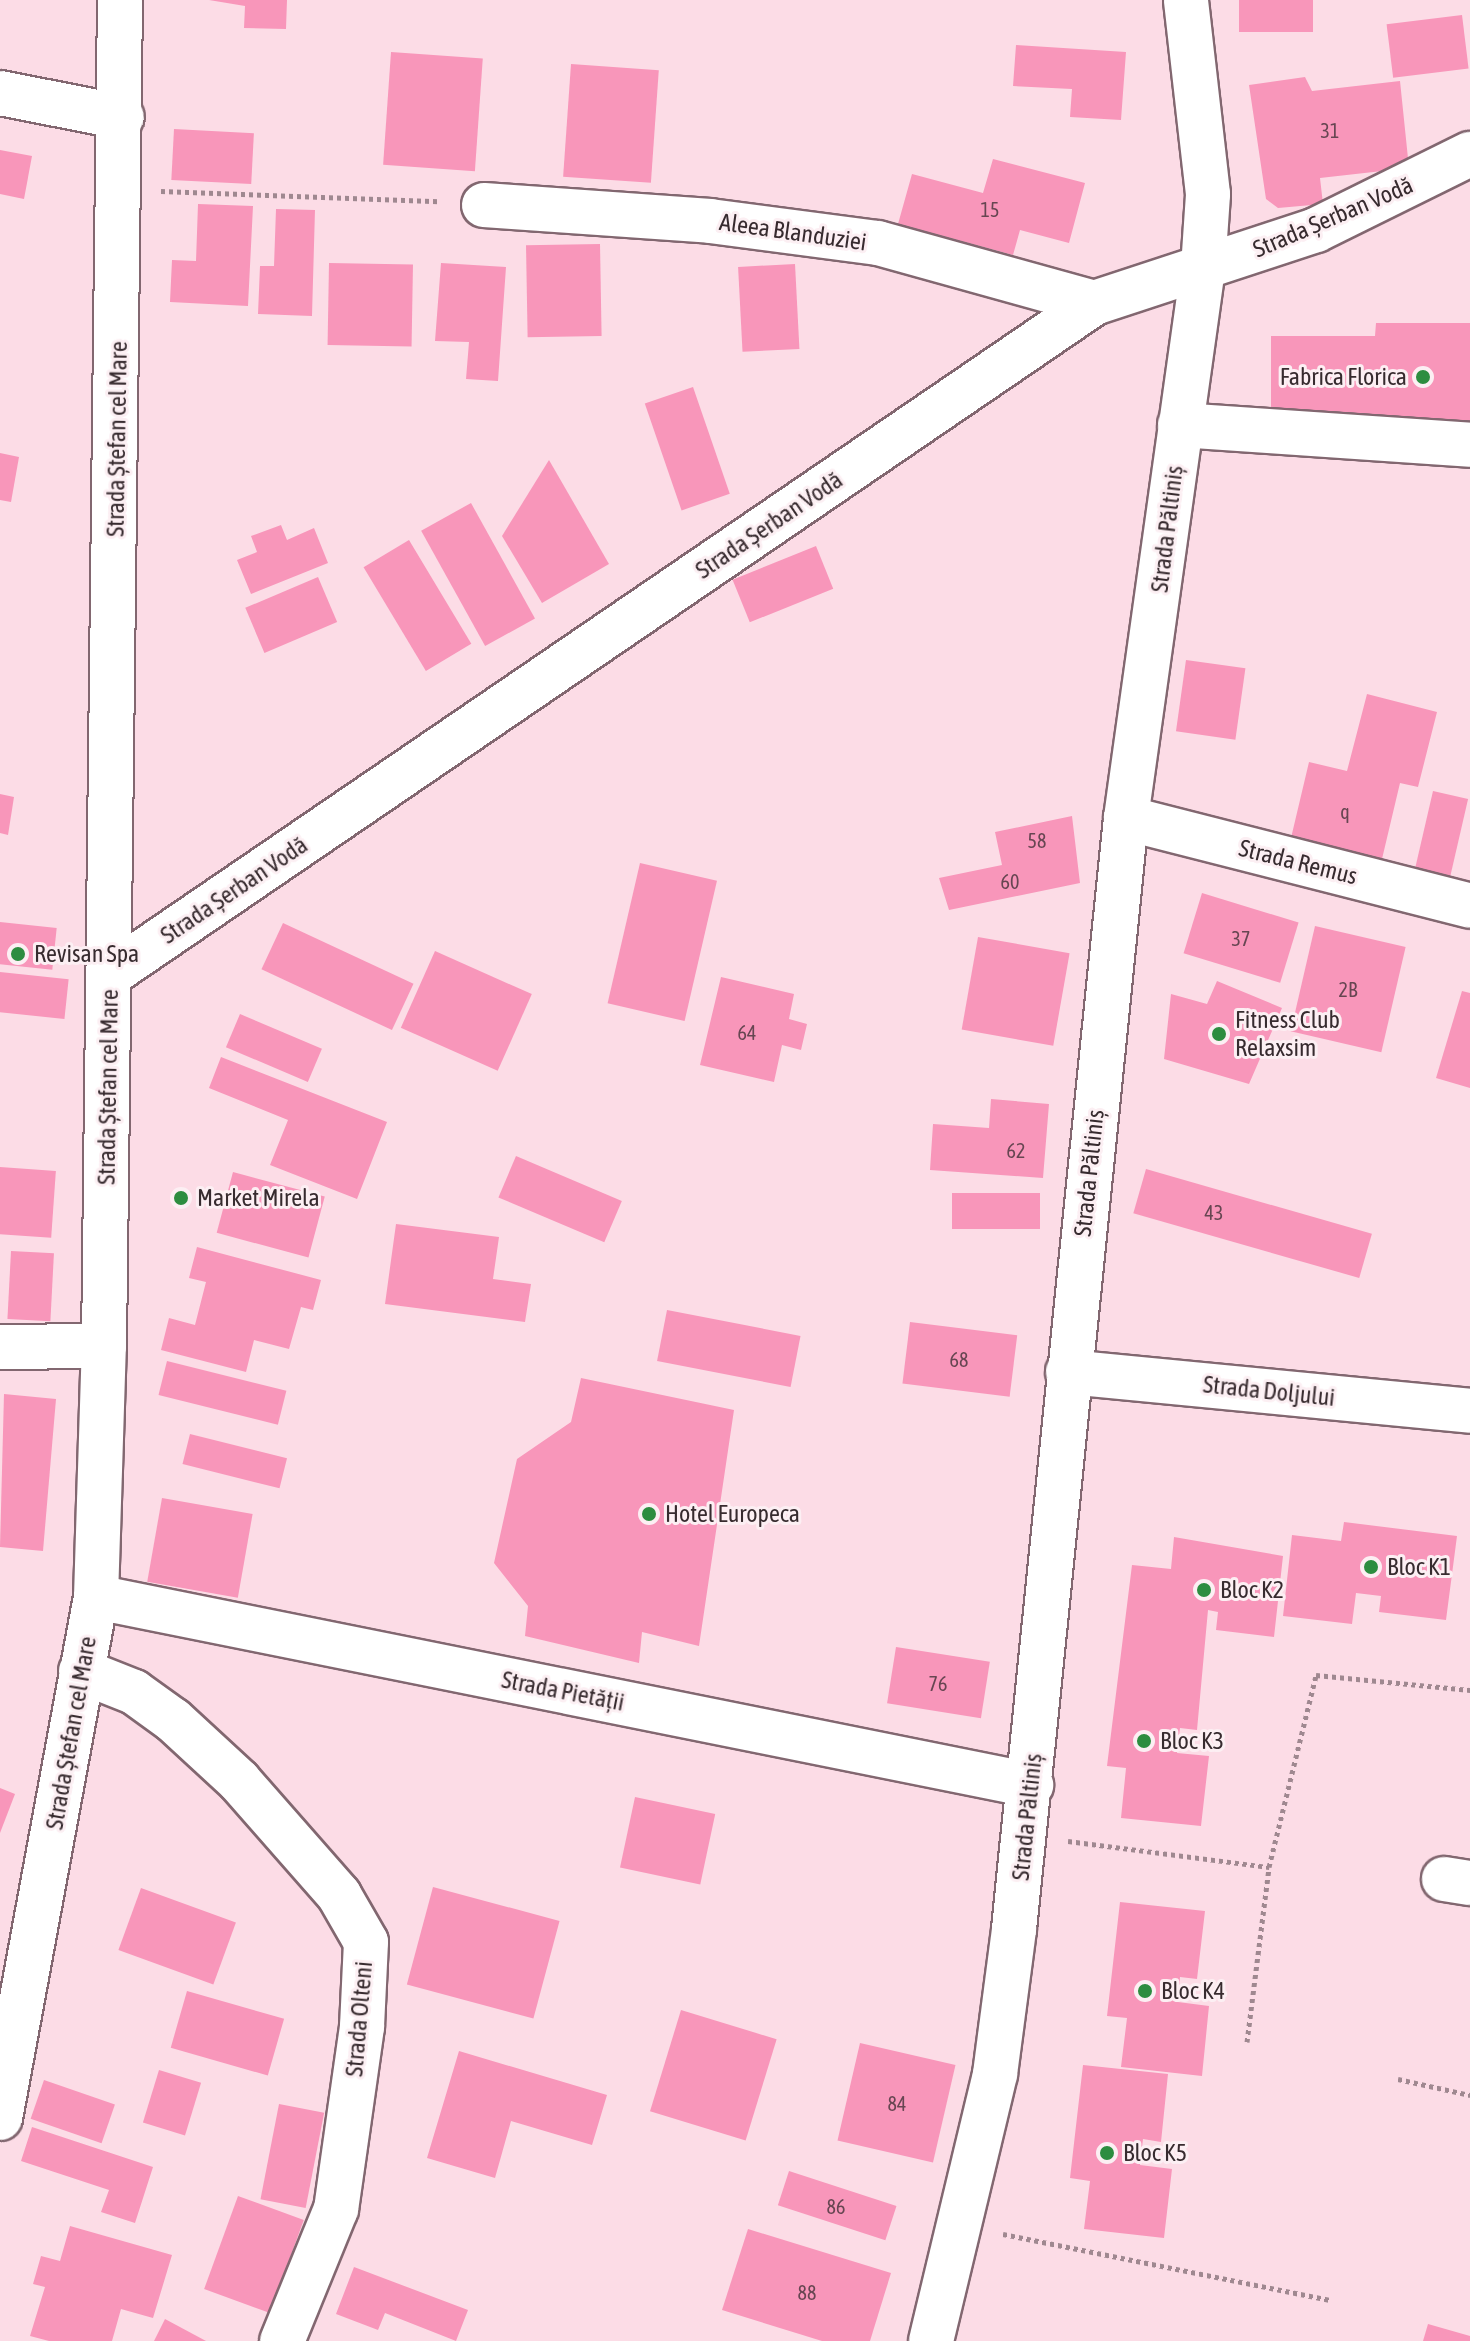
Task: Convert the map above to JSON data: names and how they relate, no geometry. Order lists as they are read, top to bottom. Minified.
{"streets":{"street":["Strada Șerban Vodă","Aleea Blanduziei","Strada Ștefan cel Mare","Strada Păltiniș","Strada Remus","Strada Doljului","Strada Pietății","Strada Olteni"]},"crossings":[["Strada Șerban Vodă","Aleea Blanduziei"],["Strada Șerban Vodă","Strada Ștefan cel Mare"],["Strada Șerban Vodă","Strada Păltiniș"],["Strada Ștefan cel Mare","Strada Pietății"],["Strada Ștefan cel Mare","Strada Olteni"],["Strada Păltiniș","Strada Remus"],["Strada Păltiniș","Strada Doljului"],["Strada Păltiniș","Strada Pietății"]],"places":["Fabrica Florica","Revisan Spa","Fitness Club Relaxsim","Market Mirela","Hotel Europeca","Bloc K1","Bloc K2","Bloc K3","Bloc K4","Bloc K5"],"house_numbers":["31","15","q","58","60","37","2B","64","62","43","68","76","84","86","88"]}
